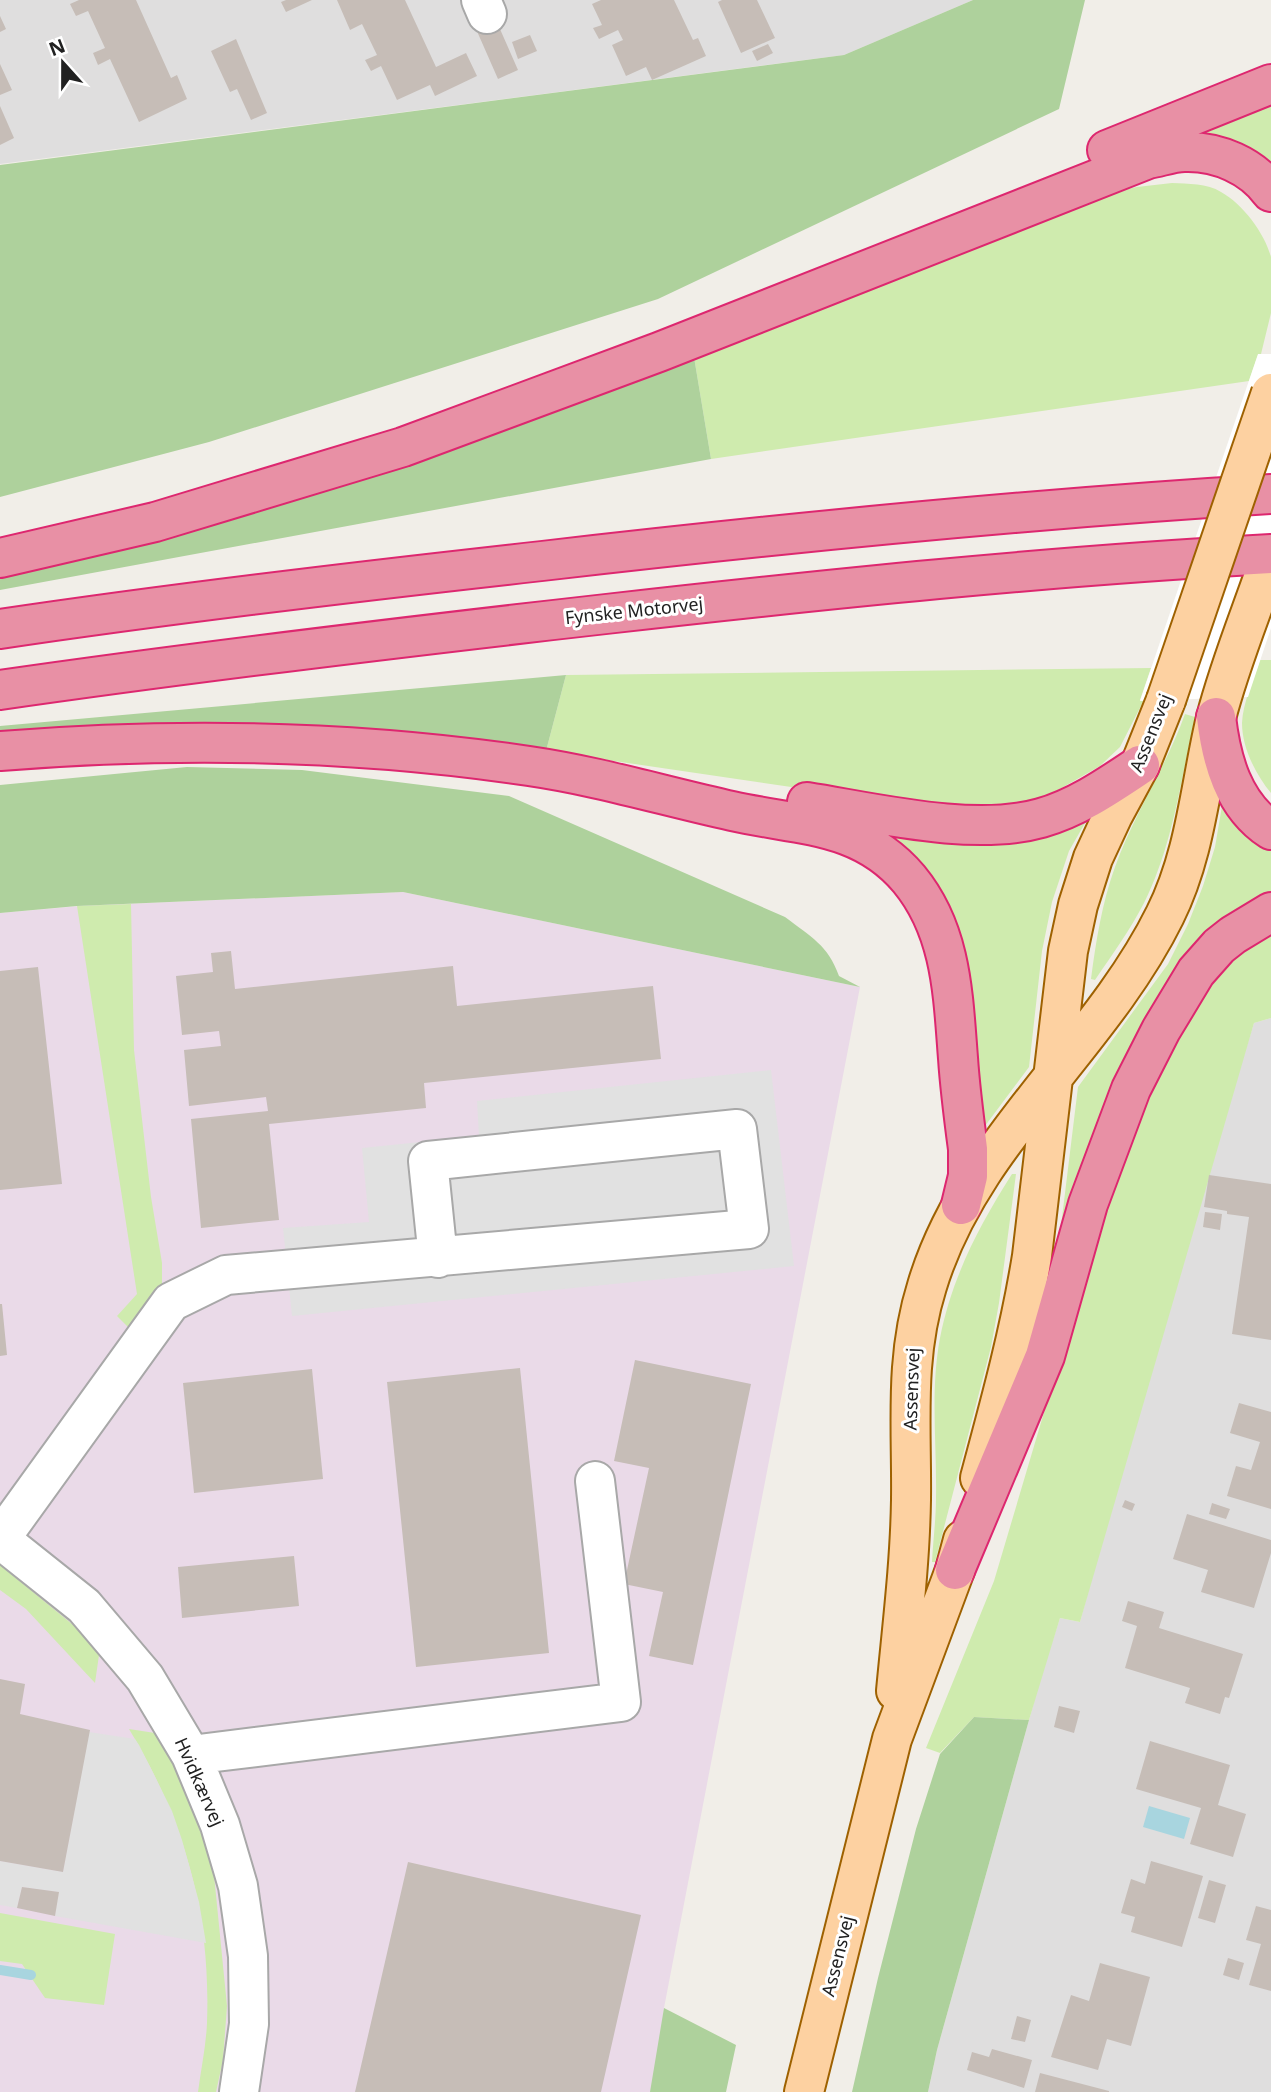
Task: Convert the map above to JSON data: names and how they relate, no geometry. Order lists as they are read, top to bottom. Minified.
{"streets":{"highway":["Fynske Motorvej"],"main road":["Assensvej"],"street":["Hvidkærvej"]},"crossings":[["Fynske Motorvej","Assensvej"]],"north":"top"}
